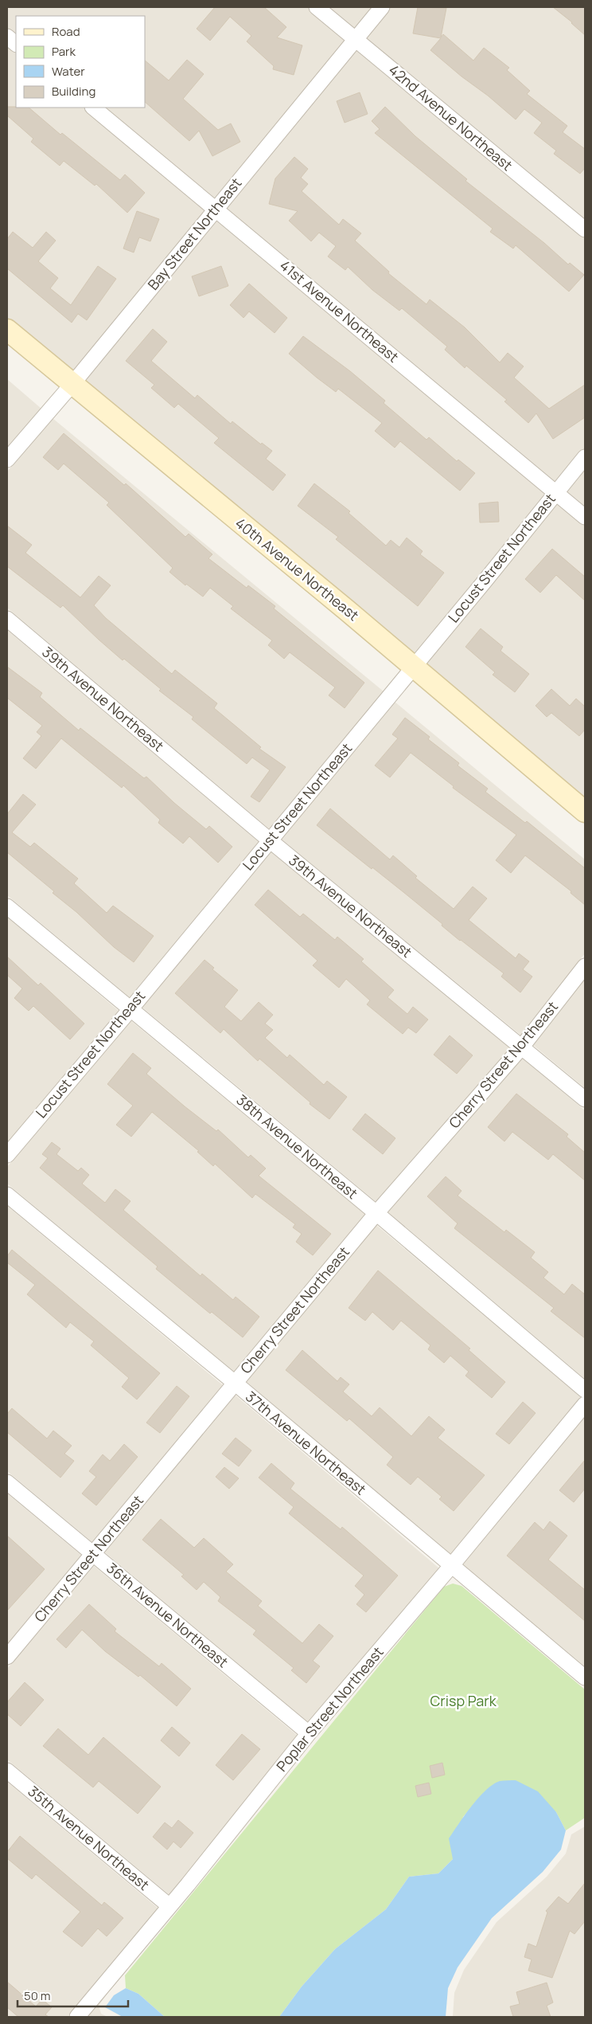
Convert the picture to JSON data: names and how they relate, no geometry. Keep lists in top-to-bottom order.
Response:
{
  "streets": {
    "street": [
      "42nd Avenue Northeast",
      "Bay Street Northeast",
      "41st Avenue Northeast",
      "Locust Street Northeast",
      "40th Avenue Northeast",
      "39th Avenue Northeast",
      "Cherry Street Northeast",
      "38th Avenue Northeast",
      "37th Avenue Northeast",
      "36th Avenue Northeast",
      "Poplar Street Northeast",
      "35th Avenue Northeast"
    ]
  },
  "crossings": [
    ["42nd Avenue Northeast", "Bay Street Northeast"],
    ["Bay Street Northeast", "41st Avenue Northeast"],
    ["Bay Street Northeast", "40th Avenue Northeast"],
    ["41st Avenue Northeast", "Locust Street Northeast"],
    ["Locust Street Northeast", "40th Avenue Northeast"],
    ["Locust Street Northeast", "39th Avenue Northeast"],
    ["Locust Street Northeast", "38th Avenue Northeast"],
    ["39th Avenue Northeast", "Cherry Street Northeast"],
    ["Cherry Street Northeast", "38th Avenue Northeast"],
    ["Cherry Street Northeast", "37th Avenue Northeast"],
    ["Cherry Street Northeast", "36th Avenue Northeast"],
    ["37th Avenue Northeast", "Poplar Street Northeast"],
    ["36th Avenue Northeast", "Poplar Street Northeast"],
    ["Poplar Street Northeast", "35th Avenue Northeast"]
  ],
  "parks": ["Crisp Park"],
  "legend": [
    "Road",
    "Park",
    "Water",
    "Building"
  ],
  "scale_bar": "50 m"
}
